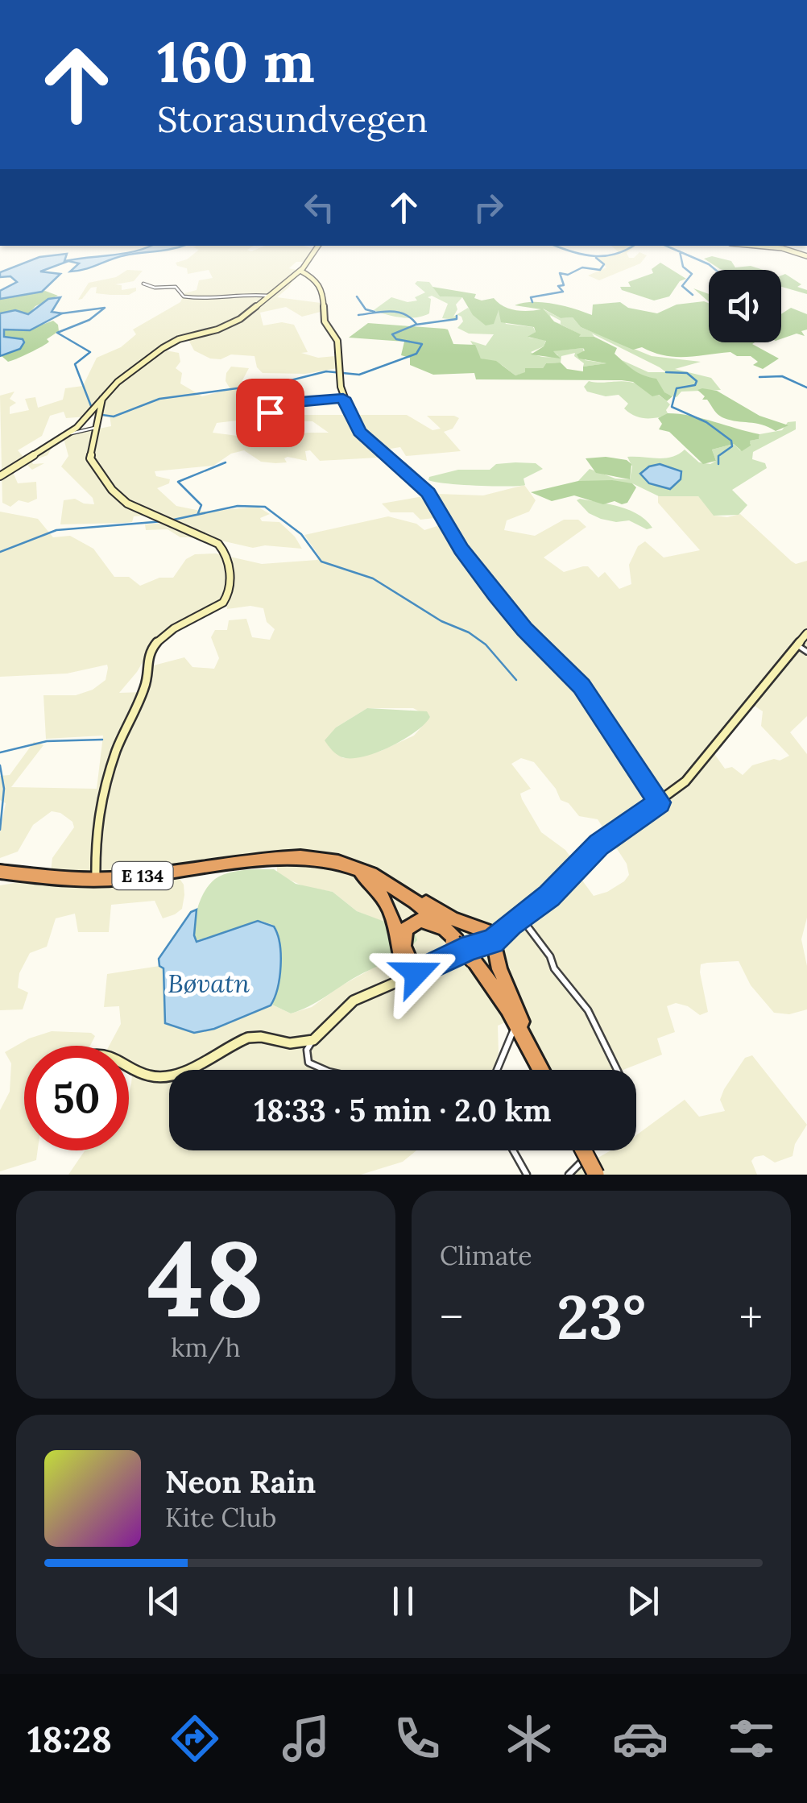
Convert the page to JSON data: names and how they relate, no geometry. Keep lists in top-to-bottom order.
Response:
{
  "streets": {
    "highway": ["E 134"]
  },
  "water": ["Bøvatn"],
  "page": {
    "turn": ["160 m", "Storasundvegen"],
    "limit": "50",
    "trip": "18:33 · 5 min · 2.0 km",
    "tile": [
      ["48", "km/h"],
      "Climate"
    ],
    "heat": ["−", "23°", "+"],
    "song": ["Neon Rain", "Kite Club"],
    "tabs": "18:28"
  }
}
